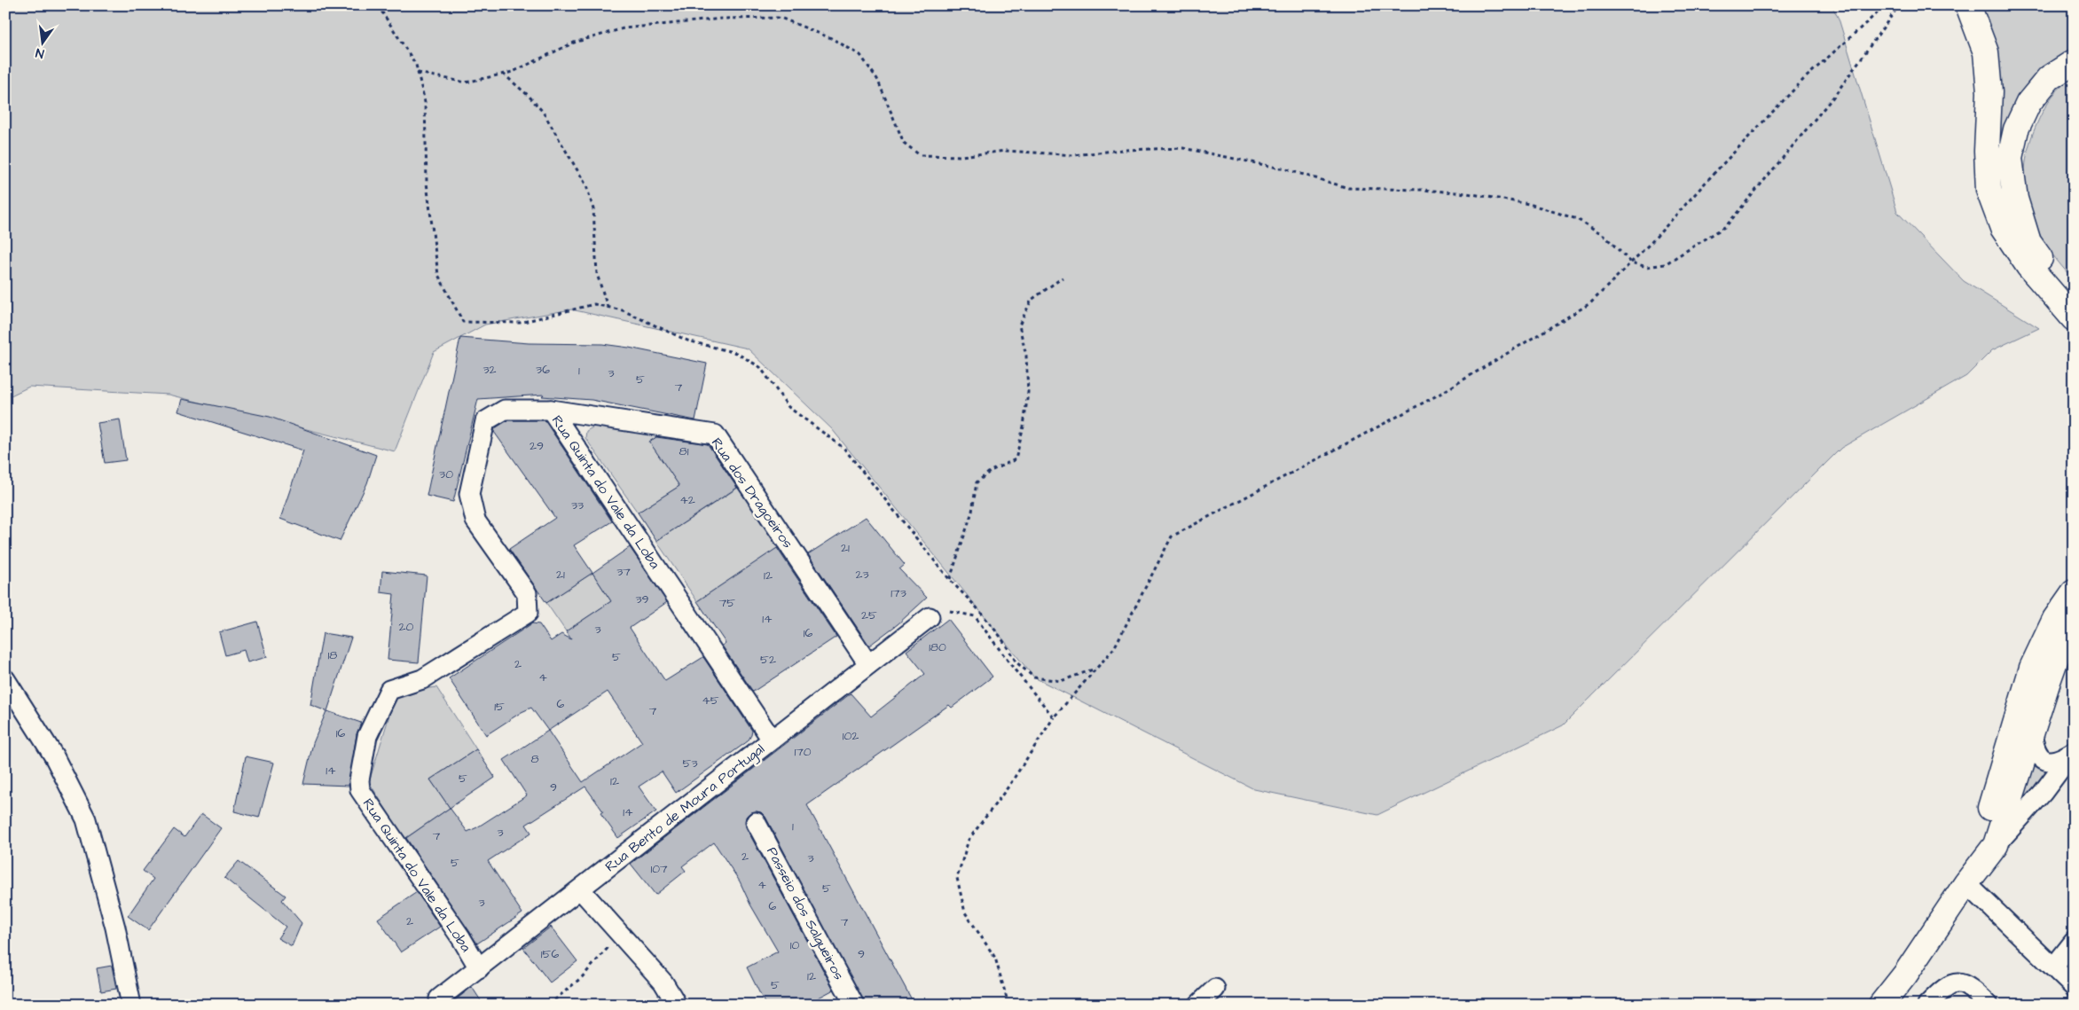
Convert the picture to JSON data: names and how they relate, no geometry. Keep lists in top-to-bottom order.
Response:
{
  "streets": {
    "street": [
      "Rua Quinta do Vale da Loba",
      "Rua dos Dragoeiros",
      "Rua Bento de Moura Portugal",
      "Passeio dos Salgueiros"
    ]
  },
  "crossings": [
    ["Rua Quinta do Vale da Loba", "Rua dos Dragoeiros"],
    ["Rua Quinta do Vale da Loba", "Rua Bento de Moura Portugal"],
    ["Rua dos Dragoeiros", "Rua Bento de Moura Portugal"]
  ],
  "house_numbers": [
    "32",
    "36",
    "1",
    "3",
    "5",
    "7",
    "29",
    "81",
    "30",
    "42",
    "33",
    "21",
    "37",
    "21",
    "23",
    "12",
    "173",
    "39",
    "75",
    "25",
    "14",
    "20",
    "3",
    "16",
    "180",
    "18",
    "5",
    "52",
    "2",
    "4",
    "45",
    "6",
    "15",
    "7",
    "16",
    "102",
    "170",
    "8",
    "53",
    "14",
    "5",
    "12",
    "9",
    "14",
    "1",
    "3",
    "7",
    "2",
    "3",
    "5",
    "107",
    "4",
    "5",
    "3",
    "6",
    "2",
    "7",
    "10",
    "156",
    "9",
    "12",
    "5"
  ],
  "north": "bottom"
}
